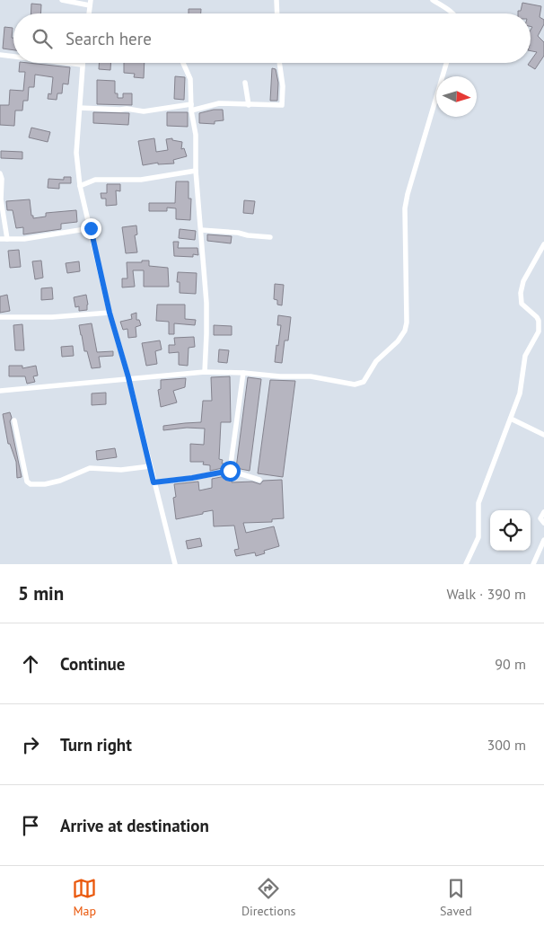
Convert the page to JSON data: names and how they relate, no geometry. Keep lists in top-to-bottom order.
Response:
{
  "north": "right",
  "page": {
    "search": "Search here",
    "heading": ["5 min", "Walk · 390 m"],
    "list": [
      ["Continue", "90 m"],
      ["Turn right", "300 m"],
      "Arrive at destination"
    ],
    "nav": ["Map", "Directions", "Saved"]
  }
}
